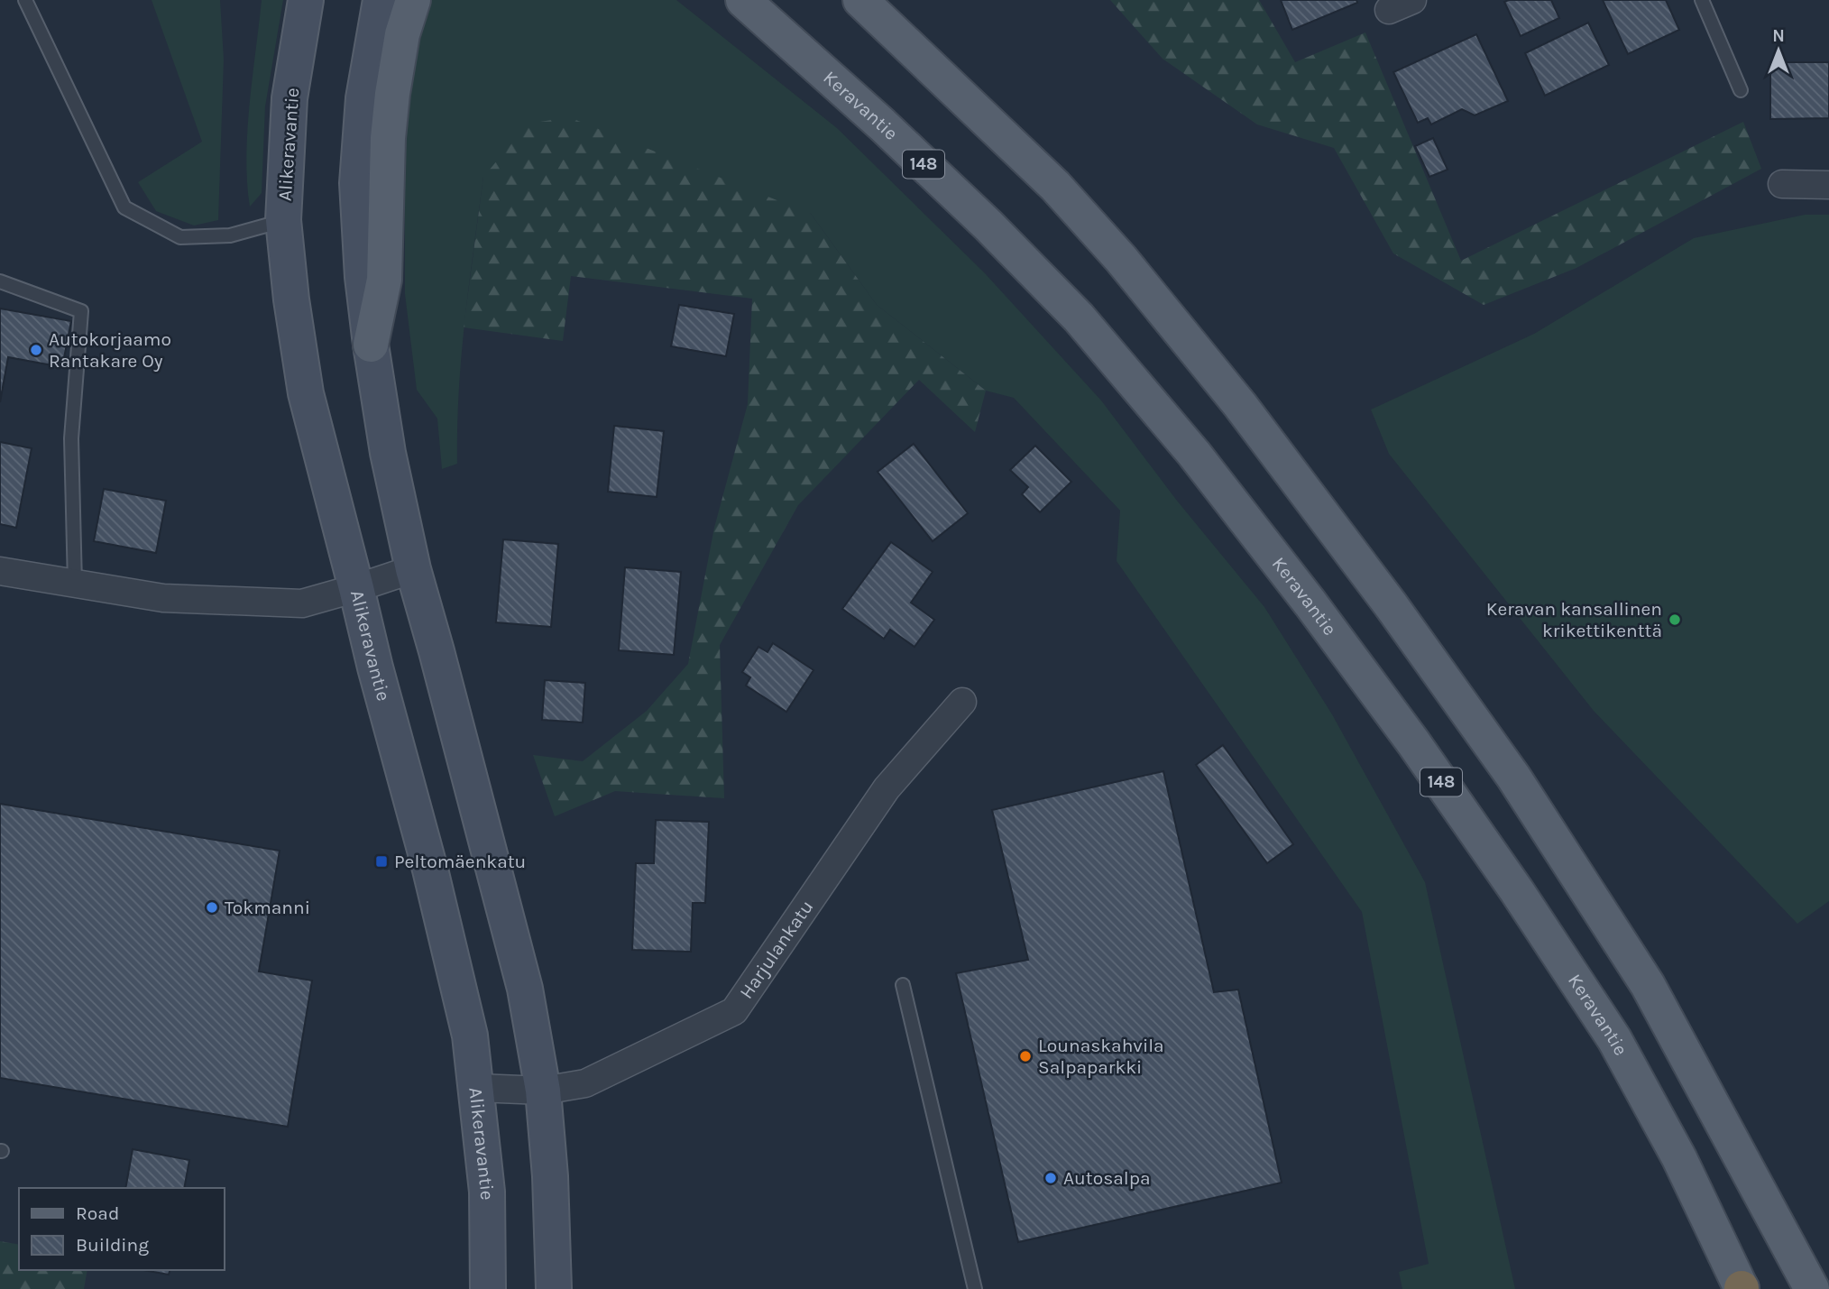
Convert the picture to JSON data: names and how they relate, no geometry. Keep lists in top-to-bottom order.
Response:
{
  "streets": {
    "main road": ["Keravantie", "148"],
    "street": ["Alikeravantie", "Harjulankatu"]
  },
  "crossings": [
    ["Alikeravantie", "Harjulankatu"]
  ],
  "places": {
    "other": [
      "Autokorjaamo Rantakare Oy",
      "Keravan kansallinen krikettikenttä",
      "Tokmanni",
      "Lounaskahvila Salpaparkki",
      "Autosalpa"
    ],
    "transit": ["Peltomäenkatu"]
  },
  "legend": ["Road", "Building"],
  "north": "top"
}
